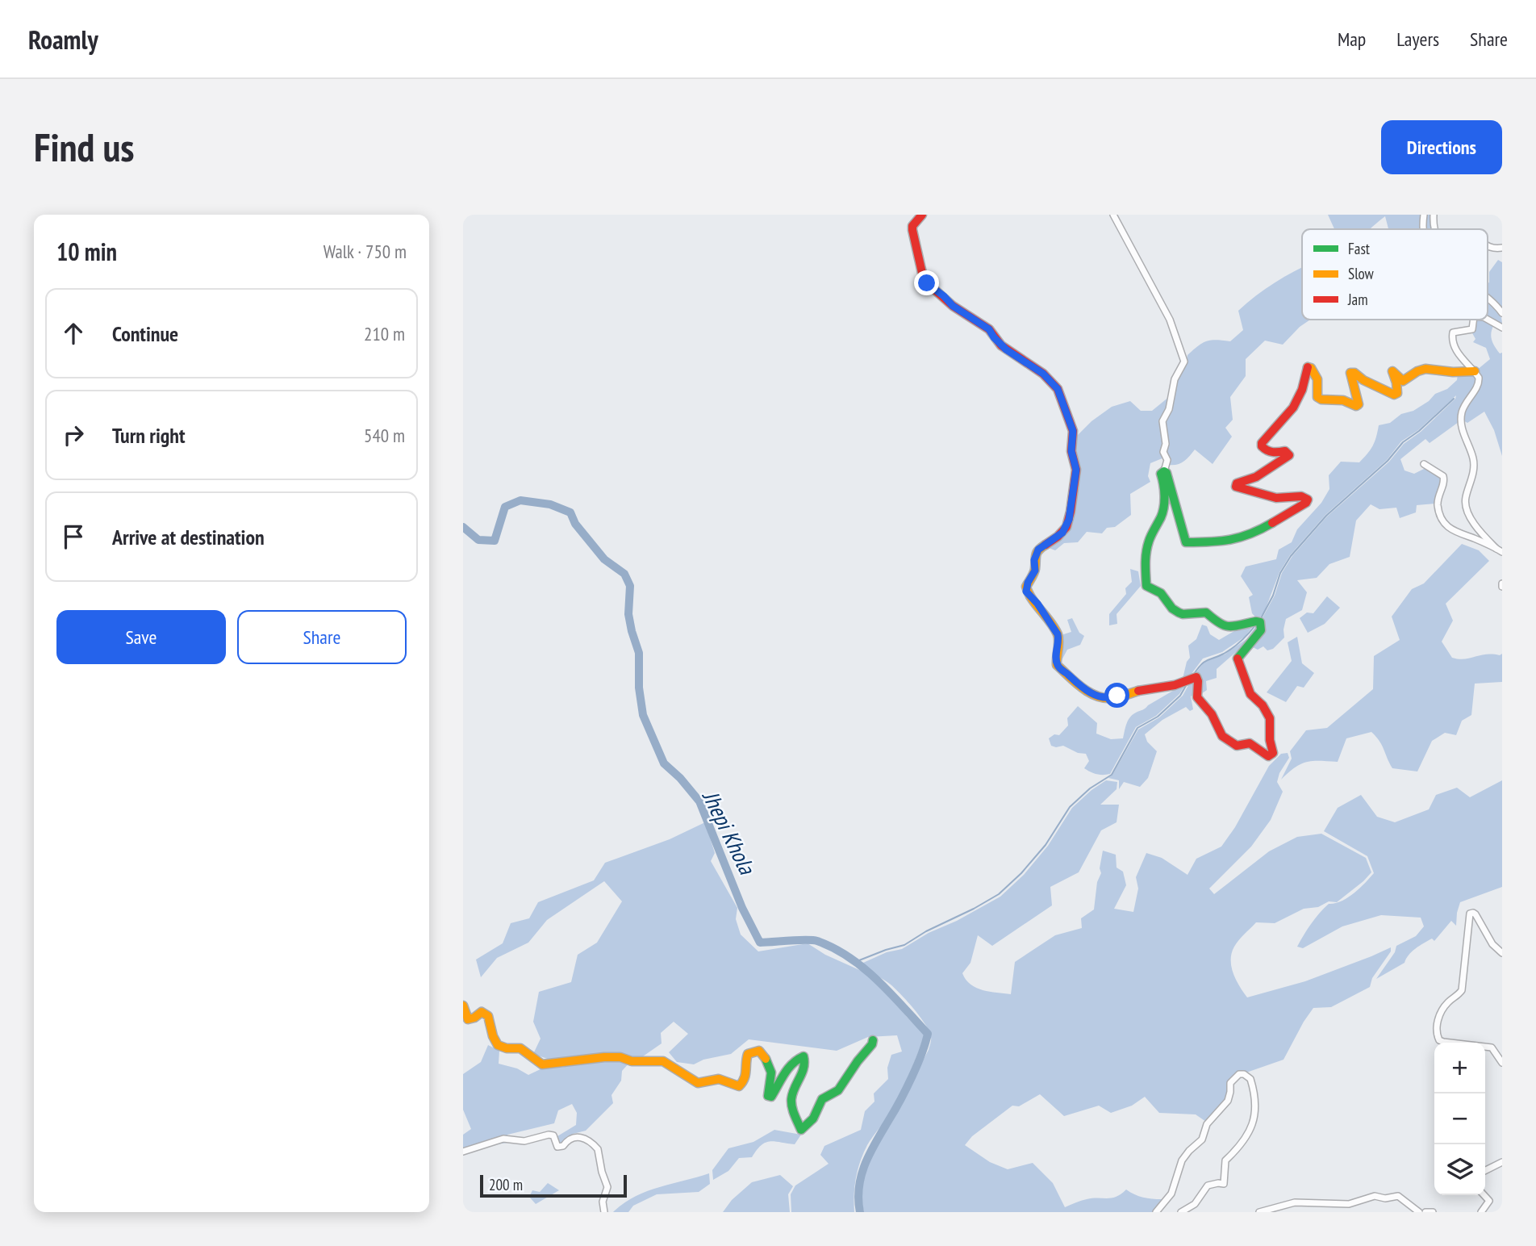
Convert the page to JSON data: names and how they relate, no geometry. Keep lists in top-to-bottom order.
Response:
{
  "water": ["Jhepi Khola"],
  "legend": ["Fast", "Slow", "Jam"],
  "scale_bar": "200 m",
  "page": {
    "header": "Roamly",
    "nav": ["Map", "Layers", "Share"],
    "buttons": [
      "Directions",
      ["Save", "Share"]
    ],
    "title": "Find us",
    "heading": ["10 min", "Walk · 750 m"],
    "list": [
      ["Continue", "210 m"],
      ["Turn right", "540 m"],
      "Arrive at destination"
    ],
    "map_buttons": ["+", "−"],
    "scale": "200 m"
  }
}
